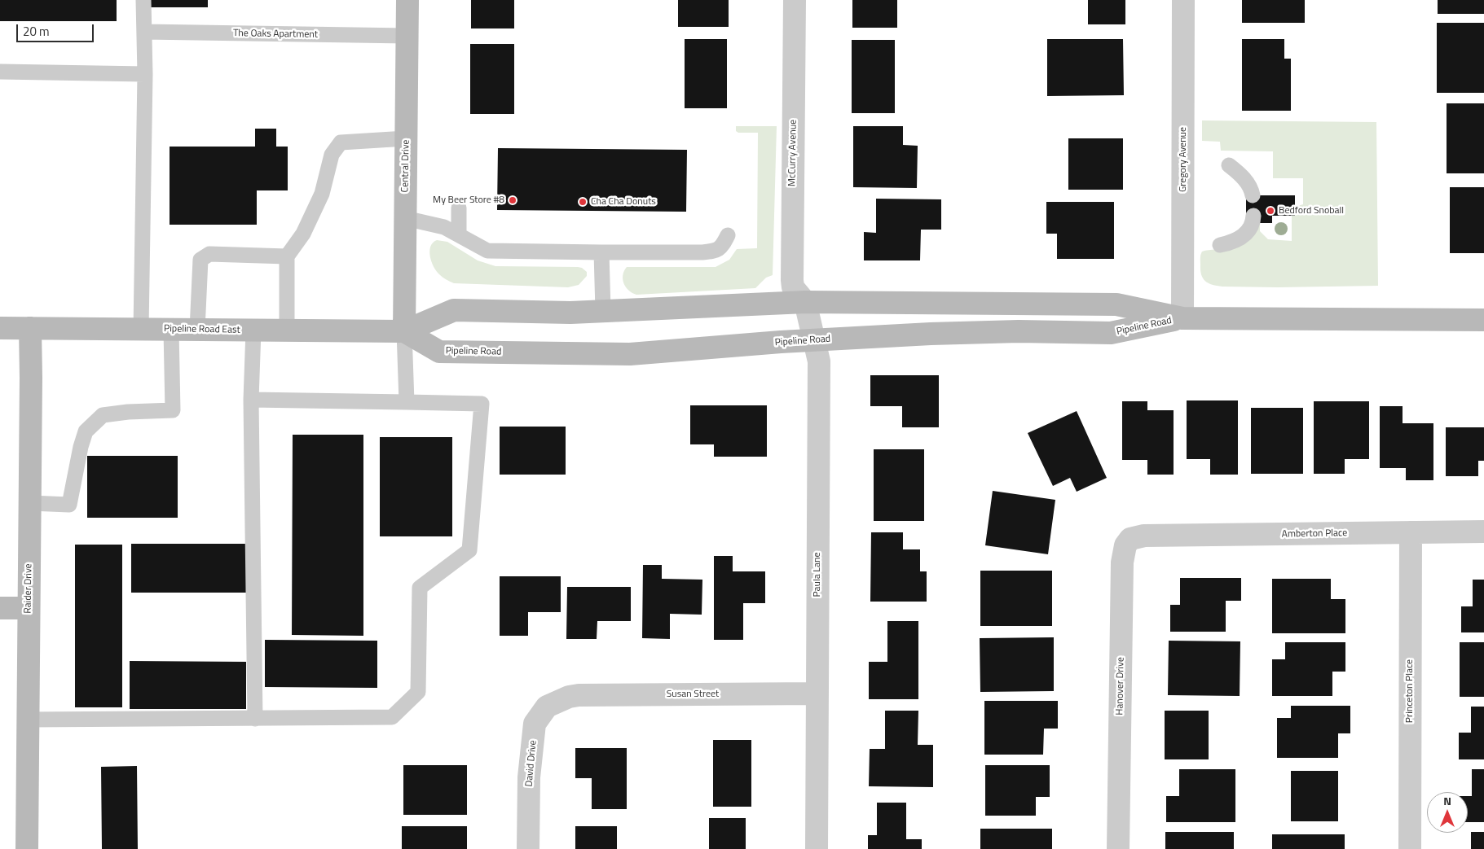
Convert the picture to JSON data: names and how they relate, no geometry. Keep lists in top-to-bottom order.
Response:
{
  "streets": {
    "main road": [
      "Central Drive",
      "Pipeline Road",
      "Pipeline Road East",
      "Raider Drive"
    ],
    "street": [
      "McCurry Avenue",
      "Gregory Avenue",
      "Amberton Place",
      "Paula Lane",
      "Hanover Drive",
      "Princeton Place",
      "Susan Street",
      "David Drive"
    ],
    "lane": ["The Oaks Apartment"]
  },
  "crossings": [
    ["The Oaks Apartment", "Central Drive"],
    ["McCurry Avenue", "Pipeline Road"],
    ["McCurry Avenue", "Paula Lane"],
    ["Gregory Avenue", "Pipeline Road"],
    ["Central Drive", "Pipeline Road"],
    ["Central Drive", "Pipeline Road East"],
    ["Pipeline Road", "Pipeline Road East"],
    ["Pipeline Road", "Paula Lane"],
    ["Pipeline Road East", "Raider Drive"],
    ["Amberton Place", "Hanover Drive"],
    ["Amberton Place", "Princeton Place"],
    ["Paula Lane", "Susan Street"],
    ["Susan Street", "David Drive"]
  ],
  "places": ["My Beer Store #8", "Cha Cha Donuts", "Bedford Snoball"],
  "scale_bar": "20 m",
  "north": "top"
}
